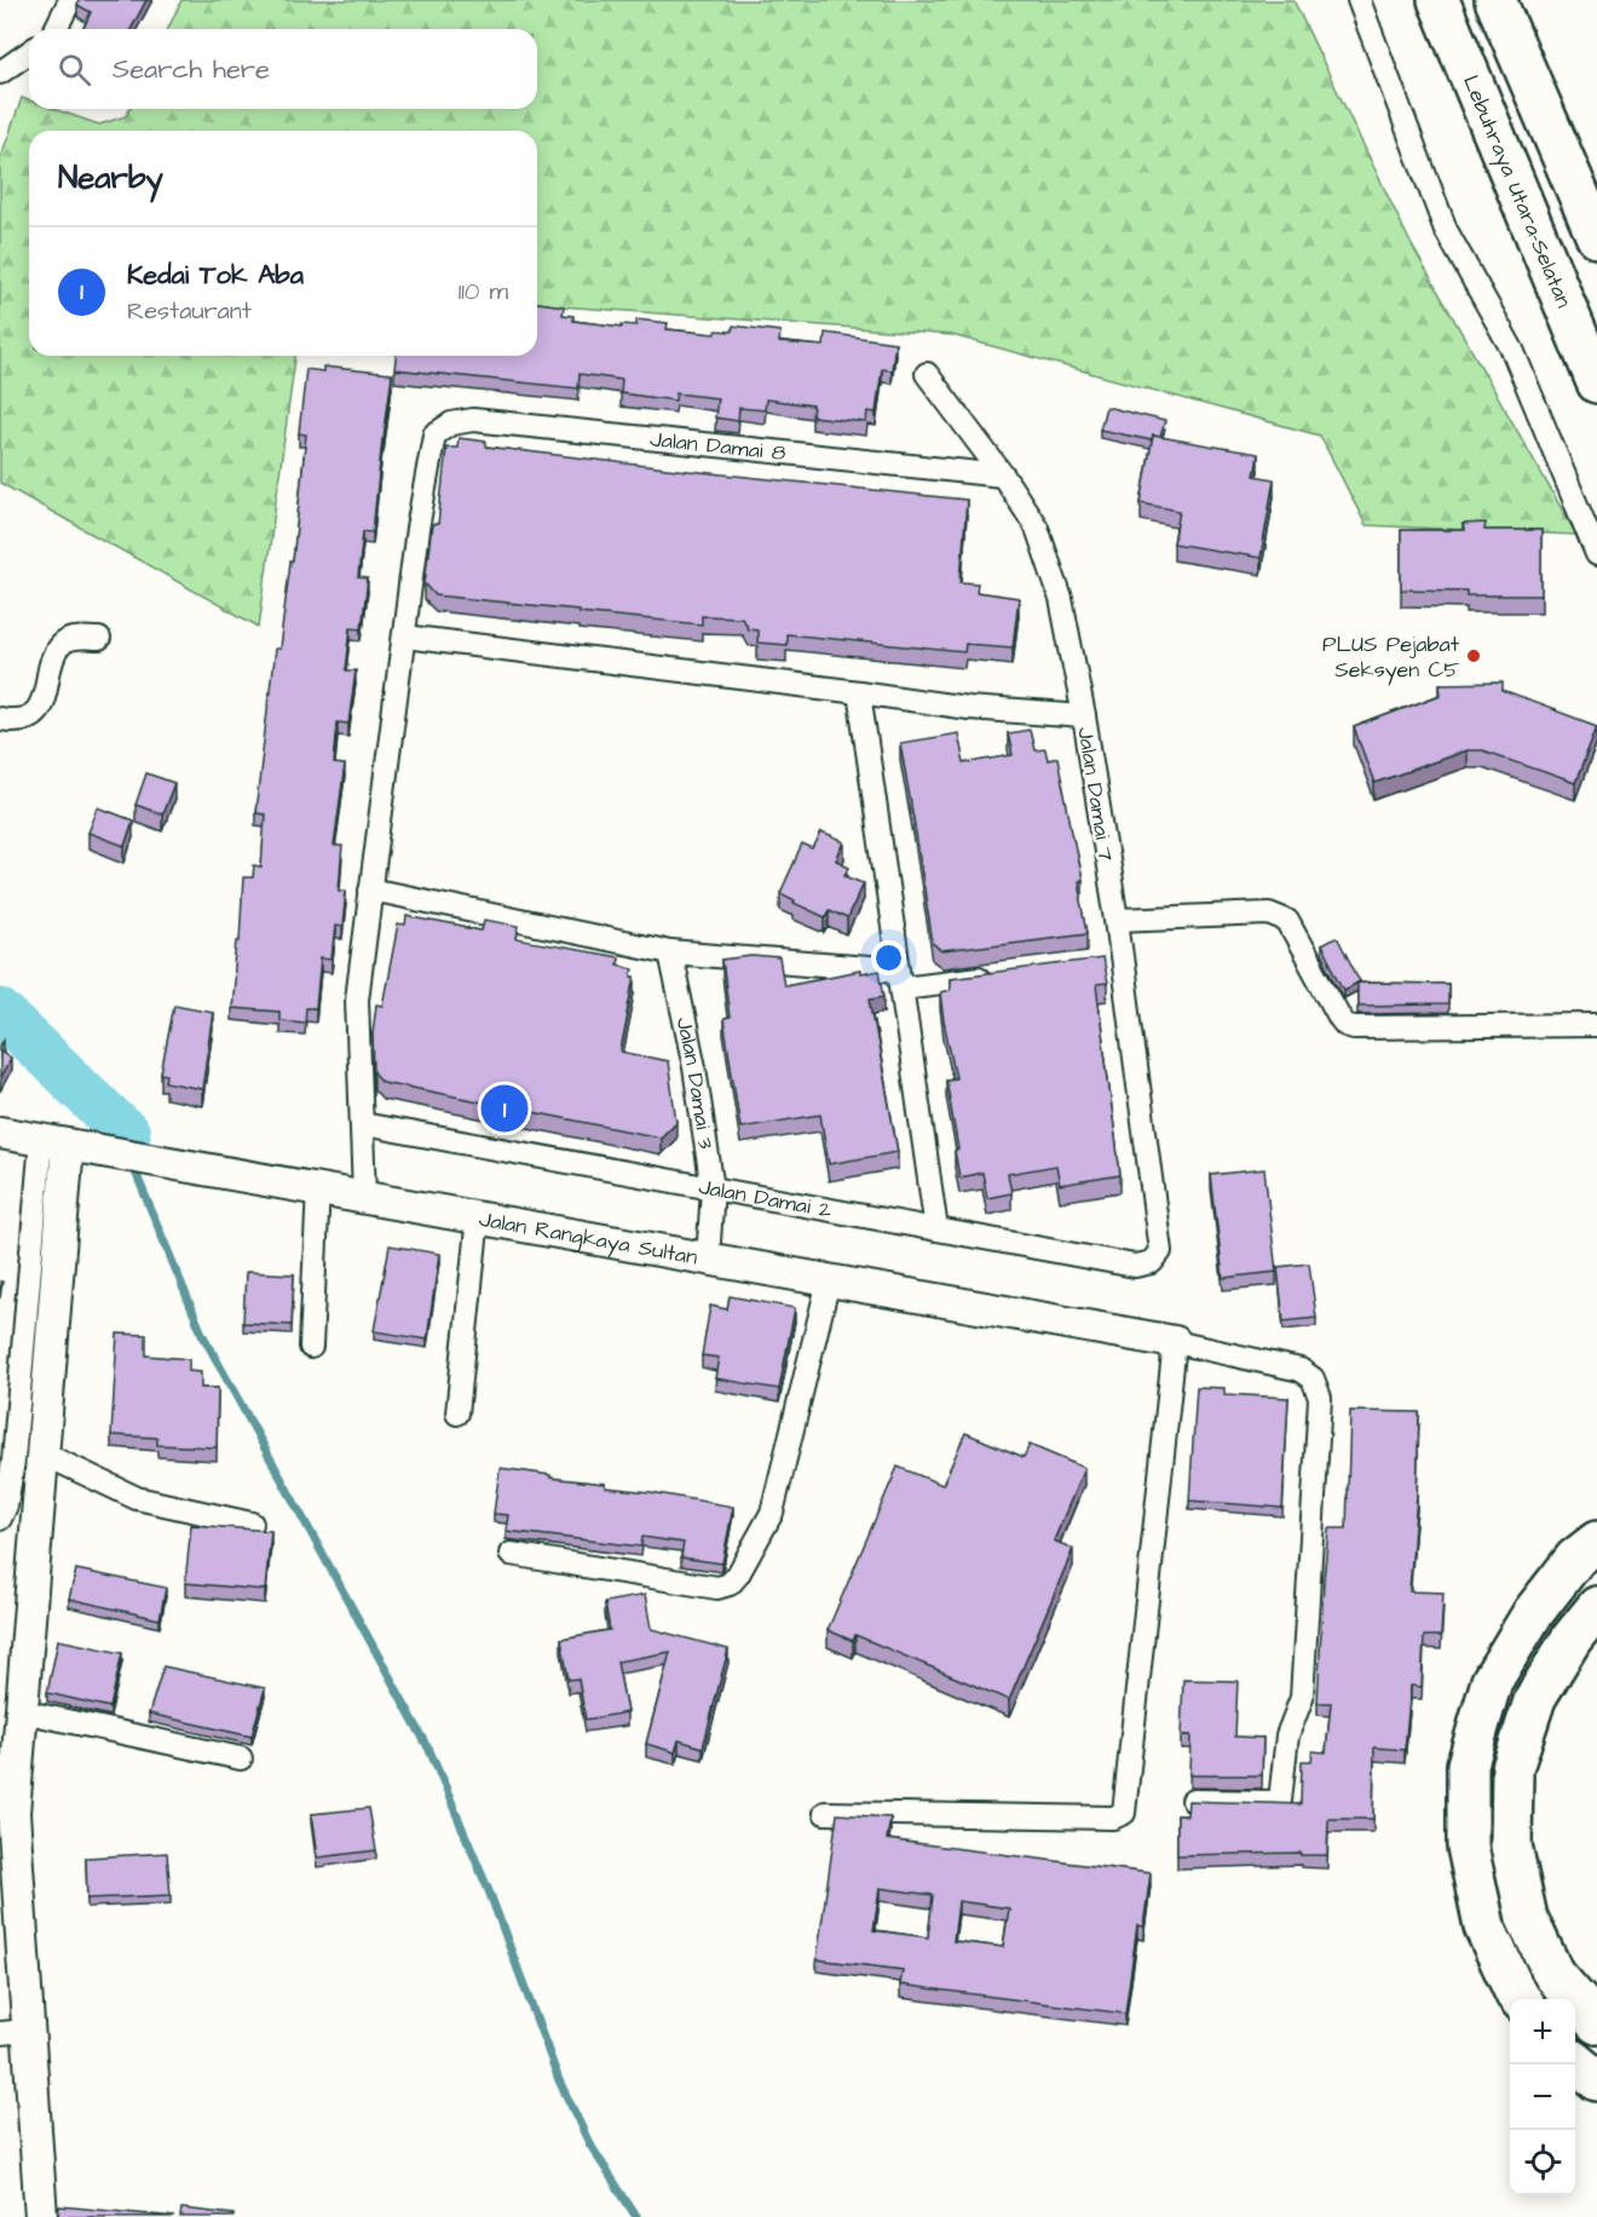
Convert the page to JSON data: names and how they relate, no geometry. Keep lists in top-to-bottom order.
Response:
{
  "streets": {
    "highway": ["Lebuhraya Utara–Selatan"],
    "street": [
      "Jalan Damai 8",
      "Jalan Damai 7",
      "Jalan Damai 3",
      "Jalan Damai 2",
      "Jalan Rangkaya Sultan"
    ]
  },
  "crossings": [
    ["Jalan Damai 8", "Jalan Damai 7"],
    ["Jalan Damai 7", "Jalan Damai 2"],
    ["Jalan Damai 3", "Jalan Damai 2"],
    ["Jalan Damai 3", "Jalan Rangkaya Sultan"]
  ],
  "places": ["PLUS Pejabat Seksyen C5"],
  "page": {
    "search": "Search here",
    "heading": "Nearby",
    "list": [
      {
        "mark": "1",
        "name": "Kedai Tok Aba",
        "note": "Restaurant",
        "value": "110 m"
      }
    ],
    "pins": "1",
    "map_buttons": ["+", "−"]
  }
}
